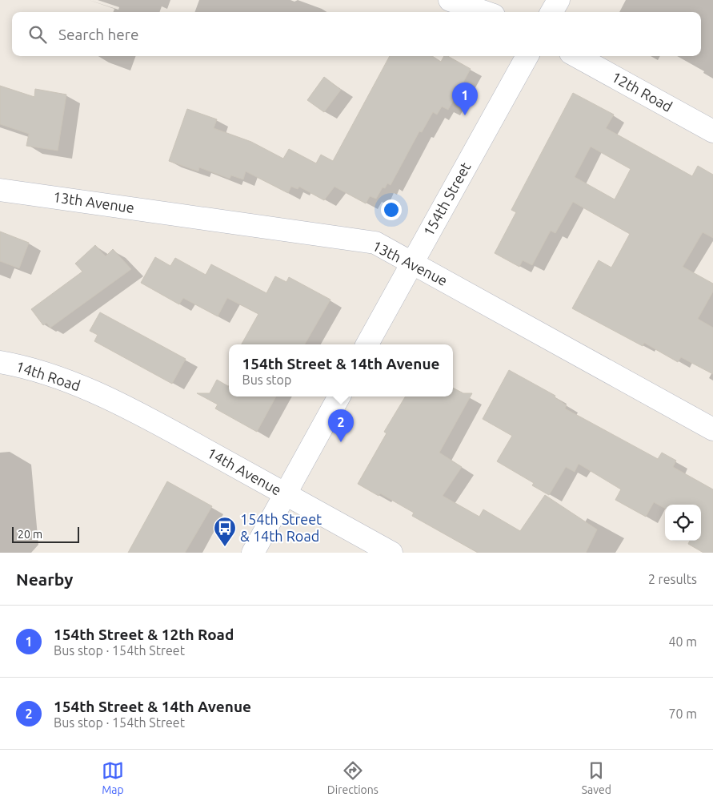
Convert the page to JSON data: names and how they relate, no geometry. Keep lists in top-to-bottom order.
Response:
{
  "streets": {
    "street": [
      "12th Road",
      "154th Street",
      "13th Avenue",
      "14th Road",
      "14th Avenue"
    ]
  },
  "crossings": [
    ["154th Street", "13th Avenue"],
    ["14th Road", "14th Avenue"]
  ],
  "places": {
    "bus stop": ["154th Street & 14th Road"]
  },
  "scale_bar": "20 m",
  "page": {
    "search": "Search here",
    "pins": ["1", "2"],
    "popup": ["154th Street & 14th Avenue", "Bus stop"],
    "scale": "20 m",
    "heading": ["Nearby", "2 results"],
    "list": [
      {
        "mark": "1",
        "name": "154th Street & 12th Road",
        "note": "Bus stop · 154th Street",
        "value": "40 m"
      },
      {
        "mark": "2",
        "name": "154th Street & 14th Avenue",
        "note": "Bus stop · 154th Street",
        "value": "70 m"
      }
    ],
    "nav": ["Map", "Directions", "Saved"]
  }
}
